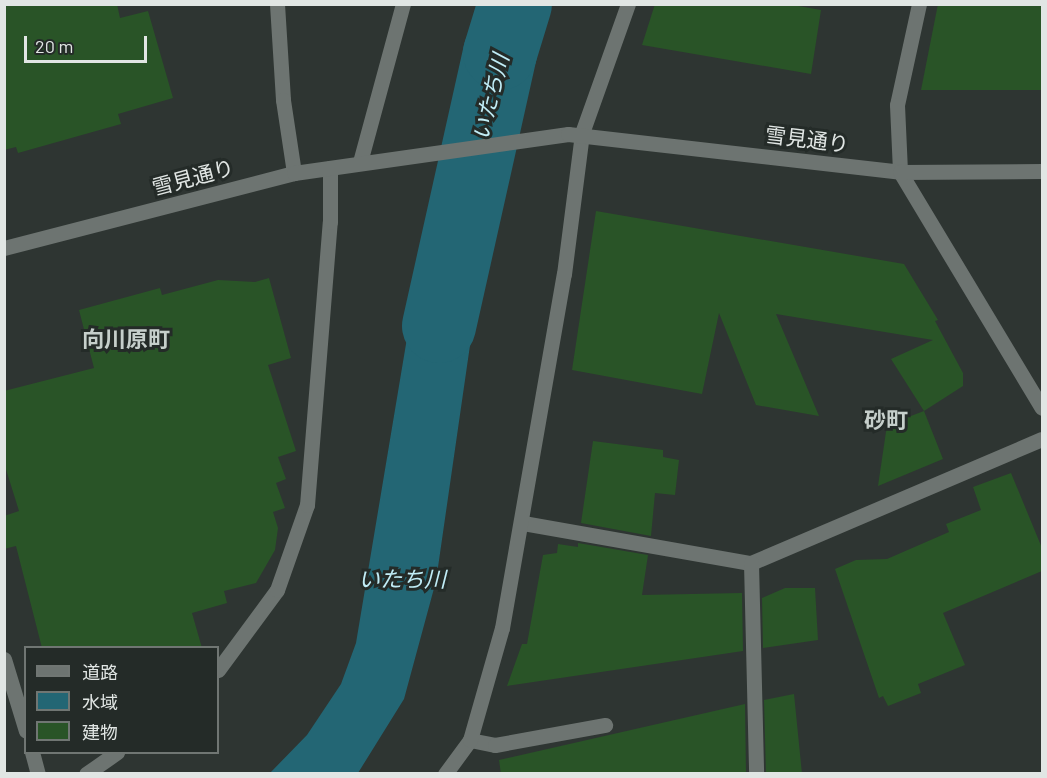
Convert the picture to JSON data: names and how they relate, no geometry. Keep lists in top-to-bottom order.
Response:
{
  "streets": {
    "street": ["雪見通り"]
  },
  "districts": ["向川原町", "砂町"],
  "water": ["いたち川"],
  "legend": ["道路", "水域", "建物"],
  "scale_bar": "20 m"
}
